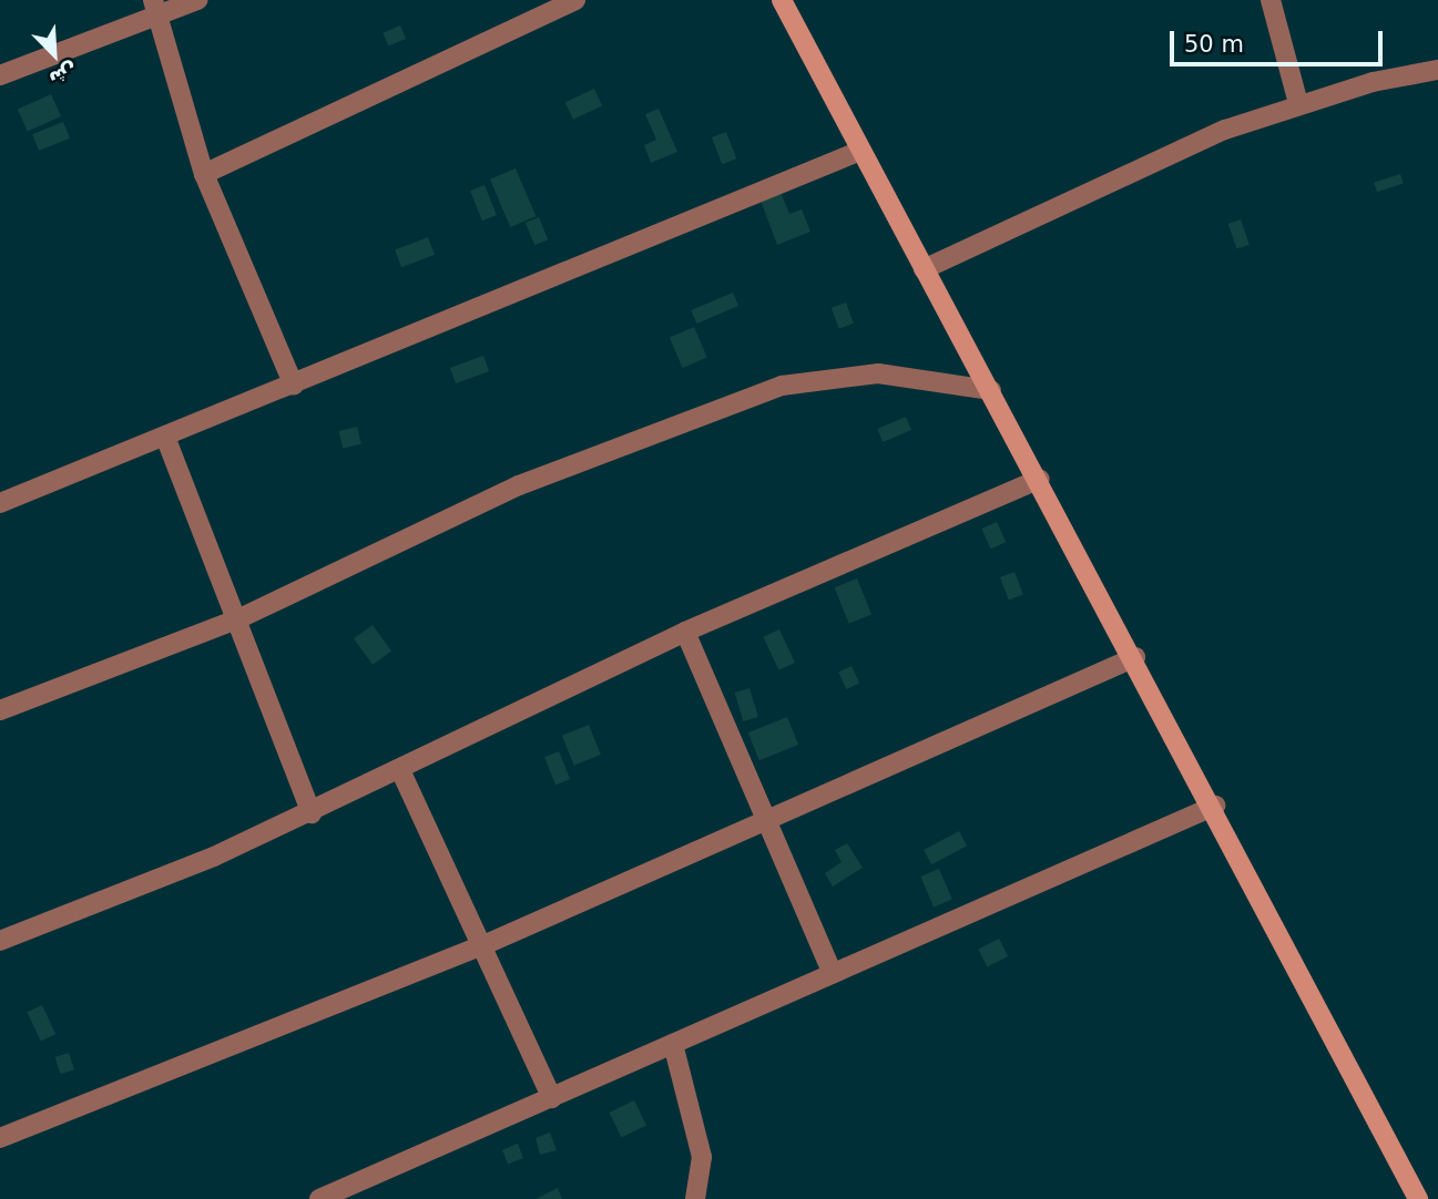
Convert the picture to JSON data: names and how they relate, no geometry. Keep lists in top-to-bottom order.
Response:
{
  "scale_bar": "50 m",
  "north": "bottom right"
}
